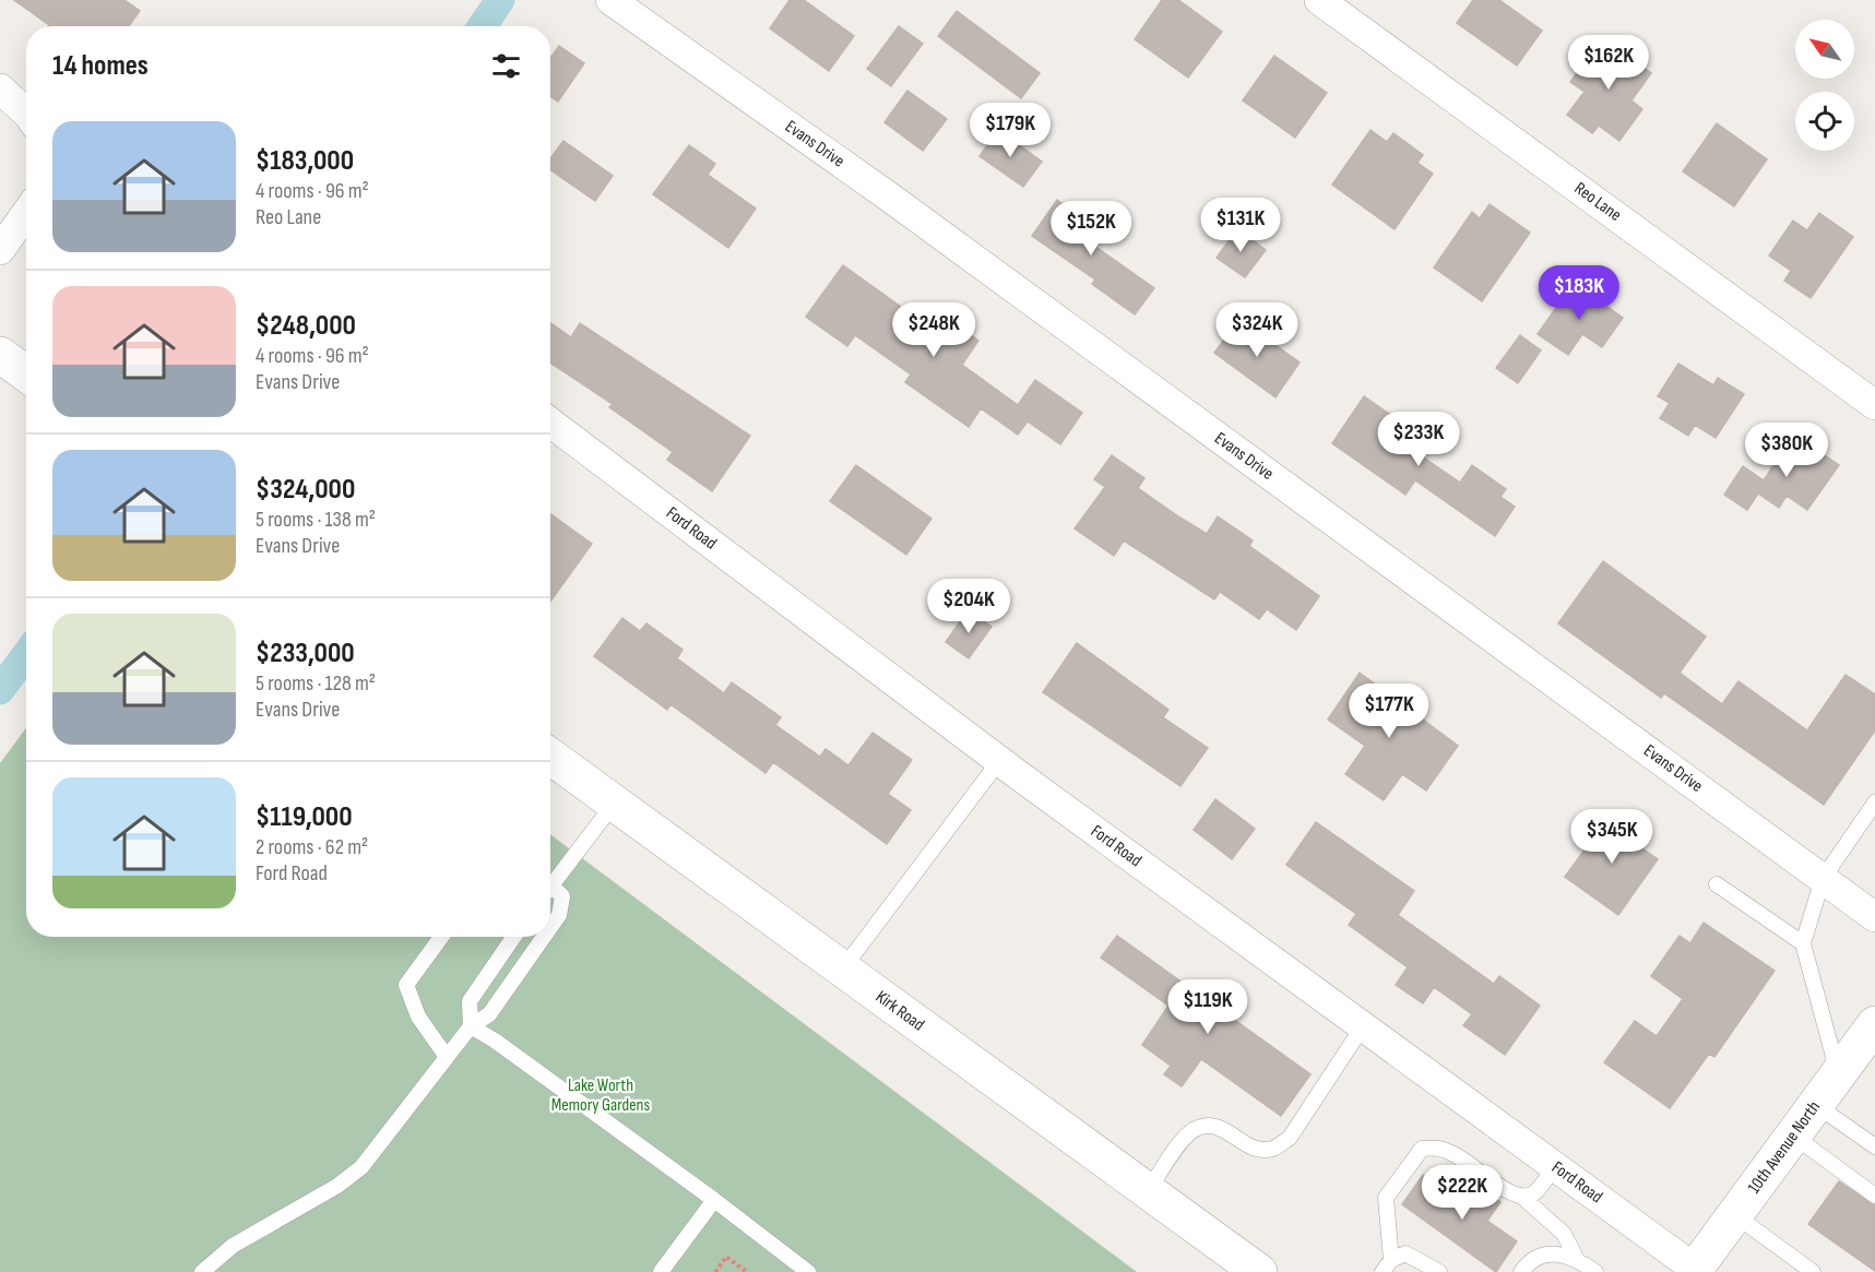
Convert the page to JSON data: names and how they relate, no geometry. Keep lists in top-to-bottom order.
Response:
{
  "streets": {
    "street": [
      "Evans Drive",
      "Reo Lane",
      "Ford Road",
      "Kirk Road",
      "10th Avenue North"
    ]
  },
  "crossings": [
    ["Ford Road", "10th Avenue North"]
  ],
  "parks": ["Lake Worth Memory Gardens"],
  "north": "top left",
  "page": {
    "heading": "14 homes",
    "price": [
      "$162K",
      "$179K",
      "$131K",
      "$152K",
      "$183K",
      "$248K",
      "$324K",
      "$233K",
      "$380K",
      "$204K",
      "$177K",
      "$345K",
      "$119K",
      "$222K"
    ],
    "list": [
      {
        "name": "$183,000",
        "note": "4 rooms · 96 m² · Reo Lane"
      },
      {
        "name": "$248,000",
        "note": "4 rooms · 96 m² · Evans Drive"
      },
      {
        "name": "$324,000",
        "note": "5 rooms · 138 m² · Evans Drive"
      },
      {
        "name": "$233,000",
        "note": "5 rooms · 128 m² · Evans Drive"
      },
      {
        "name": "$119,000",
        "note": "2 rooms · 62 m² · Ford Road"
      }
    ]
  }
}
